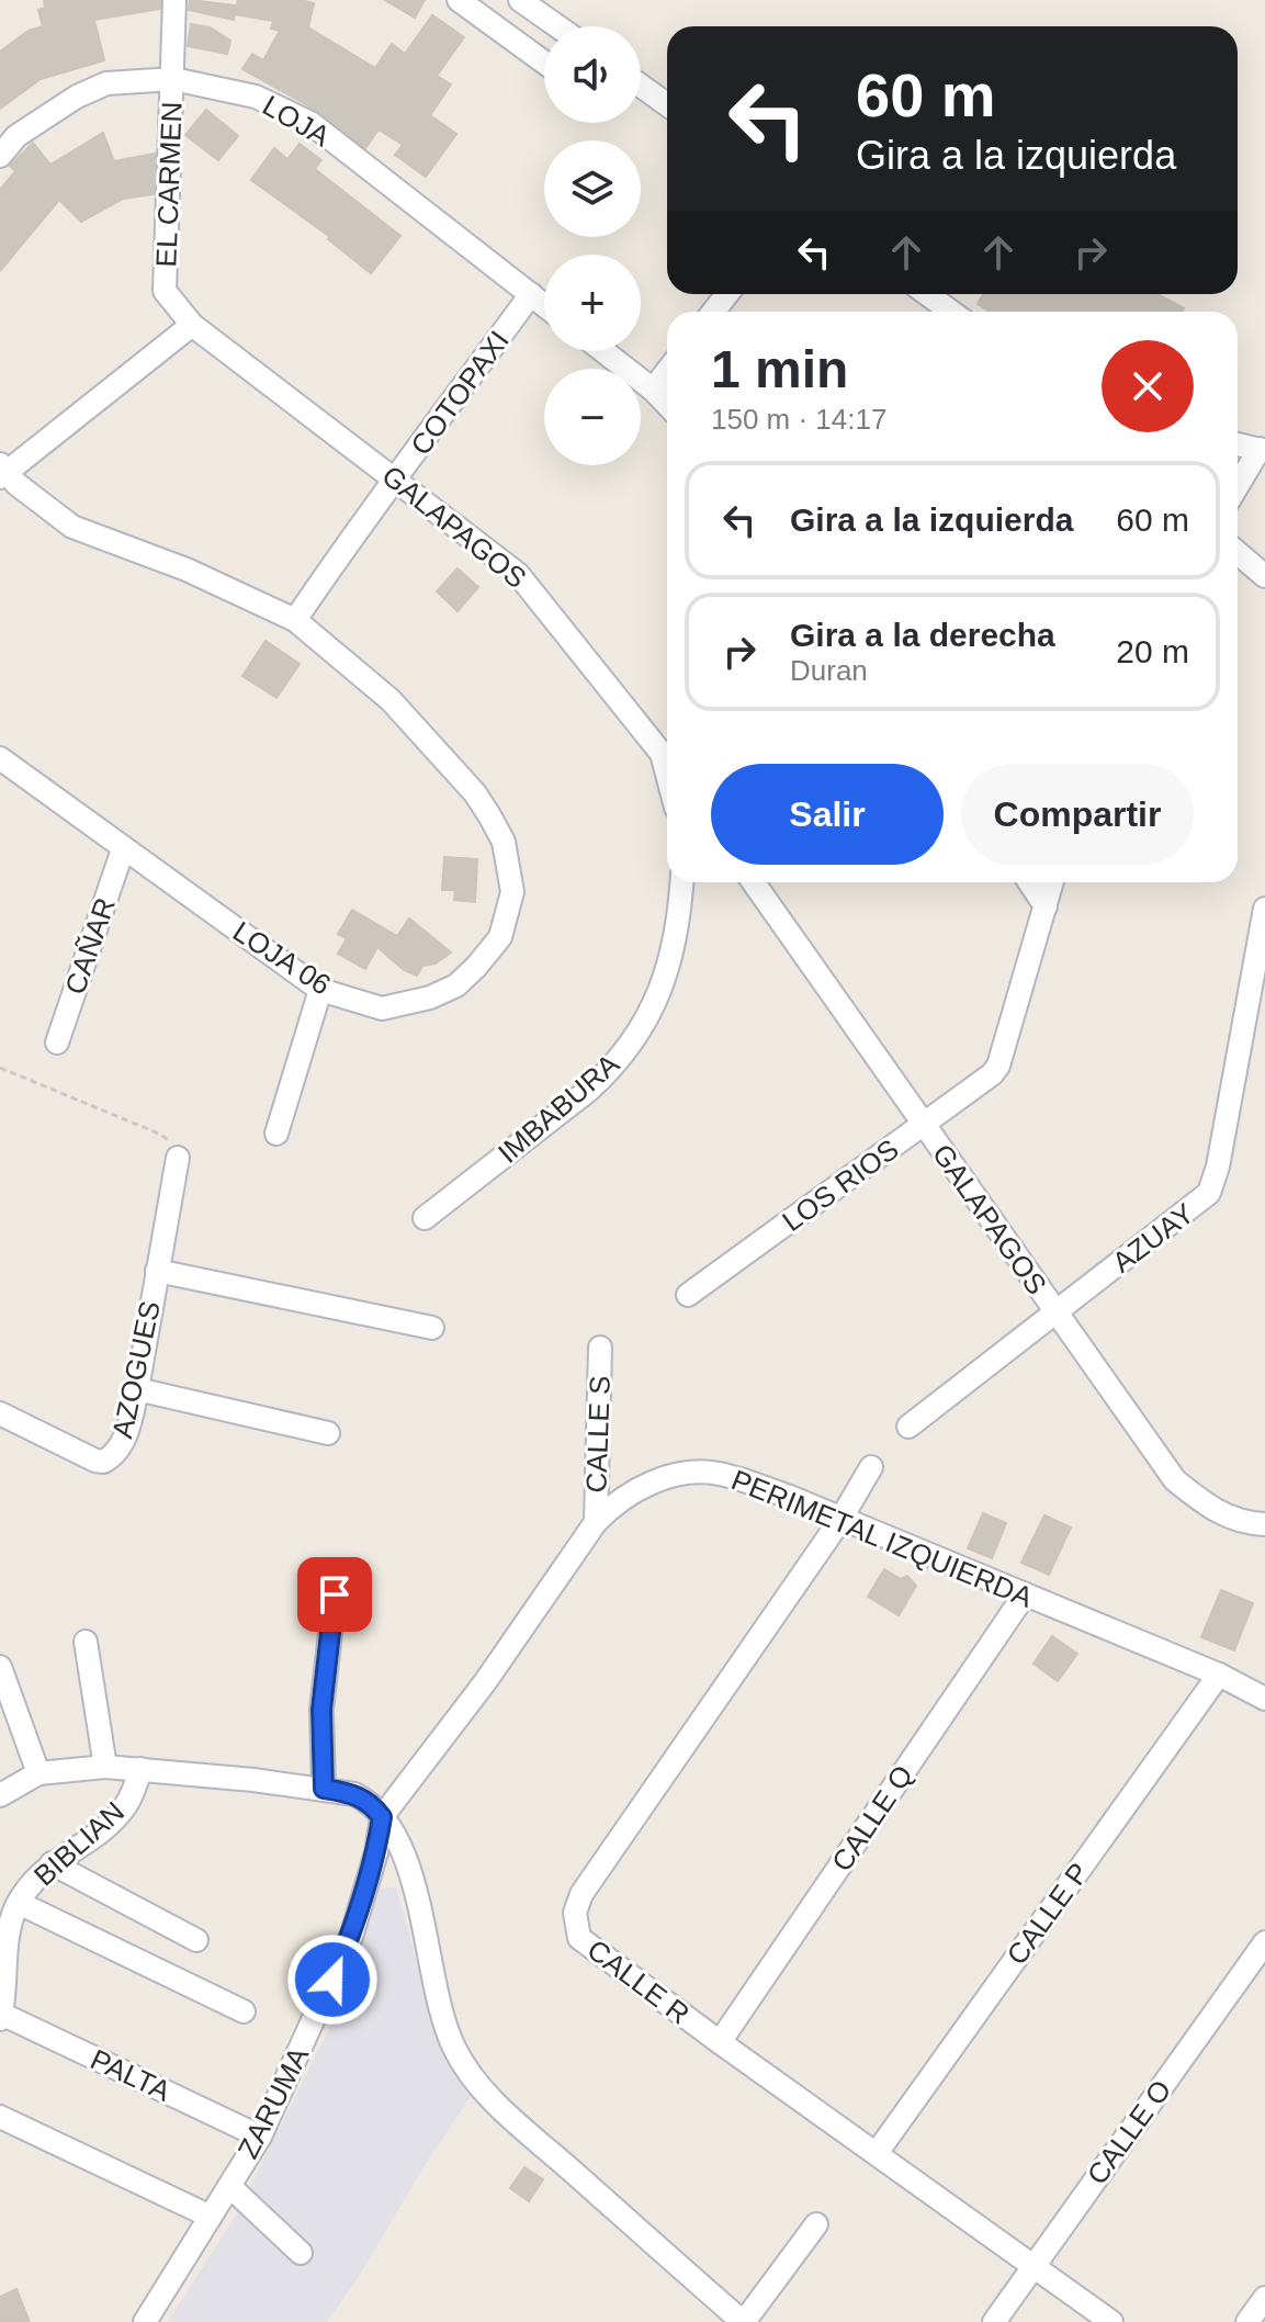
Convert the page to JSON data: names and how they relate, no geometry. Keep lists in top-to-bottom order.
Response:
{
  "streets": {
    "street": [
      "LOJA",
      "EL CARMEN",
      "COTOPAXI",
      "GALAPAGOS",
      "CAÑAR",
      "LOJA 06",
      "IMBABURA",
      "LOS RIOS",
      "AZUAY",
      "AZOGUES",
      "CALLE S",
      "PERIMETAL IZQUIERDA",
      "CALLE Q",
      "BIBLIAN",
      "CALLE P",
      "CALLE R",
      "PALTA",
      "ZARUMA",
      "CALLE O"
    ]
  },
  "crossings": [
    ["LOJA", "EL CARMEN"],
    ["LOJA", "COTOPAXI"],
    ["EL CARMEN", "GALAPAGOS"],
    ["COTOPAXI", "GALAPAGOS"],
    ["COTOPAXI", "LOJA 06"],
    ["GALAPAGOS", "LOS RIOS"],
    ["GALAPAGOS", "AZUAY"],
    ["CAÑAR", "LOJA 06"],
    ["CALLE S", "PERIMETAL IZQUIERDA"],
    ["PERIMETAL IZQUIERDA", "CALLE Q"],
    ["PERIMETAL IZQUIERDA", "CALLE P"],
    ["PERIMETAL IZQUIERDA", "CALLE R"],
    ["PERIMETAL IZQUIERDA", "ZARUMA"],
    ["CALLE Q", "CALLE R"],
    ["BIBLIAN", "PALTA"],
    ["CALLE P", "CALLE R"],
    ["CALLE R", "CALLE O"],
    ["PALTA", "ZARUMA"]
  ],
  "page": {
    "map_buttons": ["+", "−"],
    "turn": ["60 m", "Gira a la izquierda"],
    "heading": ["1 min", "150 m · 14:17"],
    "list": [
      {
        "name": "Gira a la izquierda",
        "value": "60 m"
      },
      {
        "name": "Gira a la derecha",
        "note": "Duran",
        "value": "20 m"
      }
    ],
    "buttons": ["Salir", "Compartir"]
  }
}
